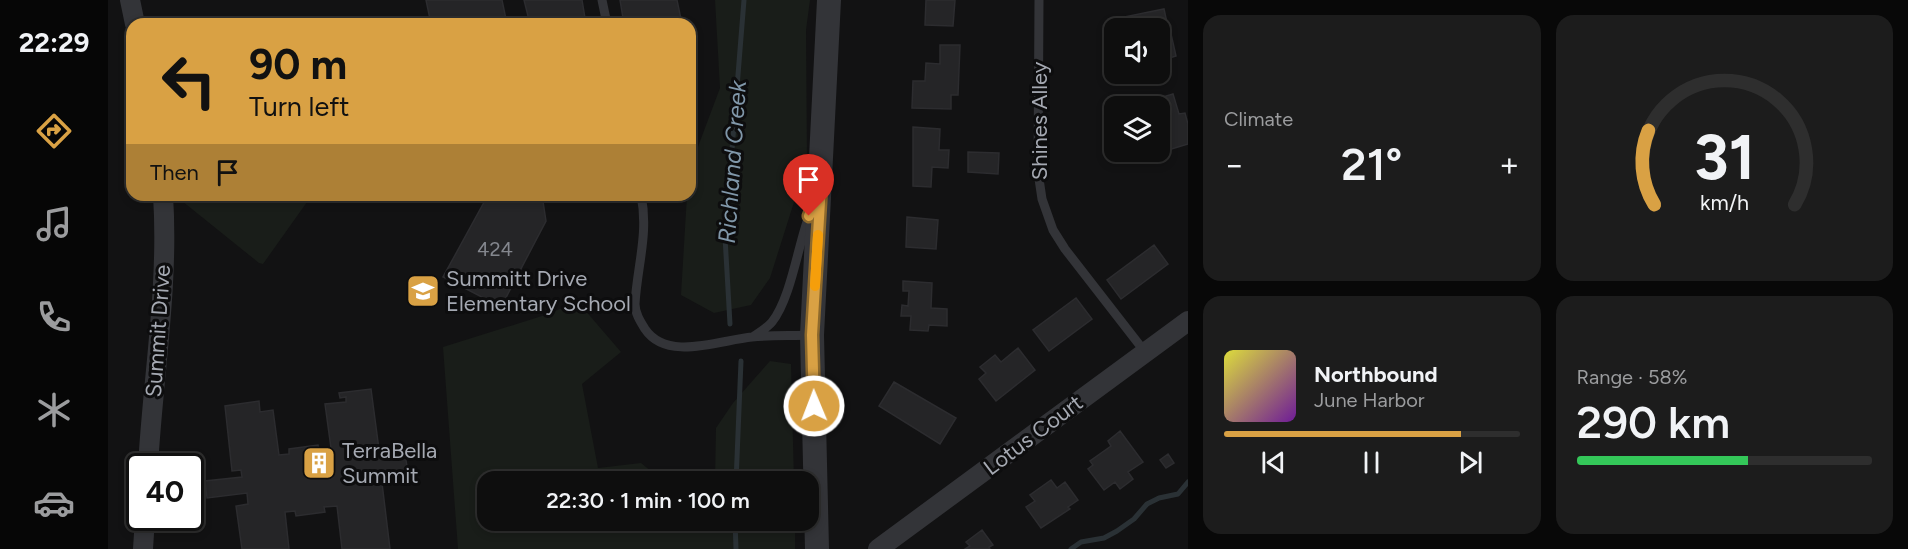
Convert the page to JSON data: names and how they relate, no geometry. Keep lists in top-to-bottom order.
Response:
{
  "streets": {
    "street": ["Summit Drive", "Lotus Court"],
    "lane": ["Shines Alley"]
  },
  "crossings": [
    ["Shines Alley", "Lotus Court"]
  ],
  "water": ["Richland Creek"],
  "places": {
    "school or university": ["Summitt Drive Elementary School"],
    "building": ["TerraBella Summit"]
  },
  "house_numbers": ["424"],
  "page": {
    "tabs": "22:29",
    "tile": [
      "Climate",
      ["Range · 58%", "290 km"]
    ],
    "turn": ["90 m", "Turn left"],
    "heat": ["−", "21°", "+"],
    "then": "Then",
    "song": ["Northbound", "June Harbor"],
    "limit": "40",
    "trip": "22:30 · 1 min · 100 m",
    "gauge": ["31", "km/h"]
  }
}
